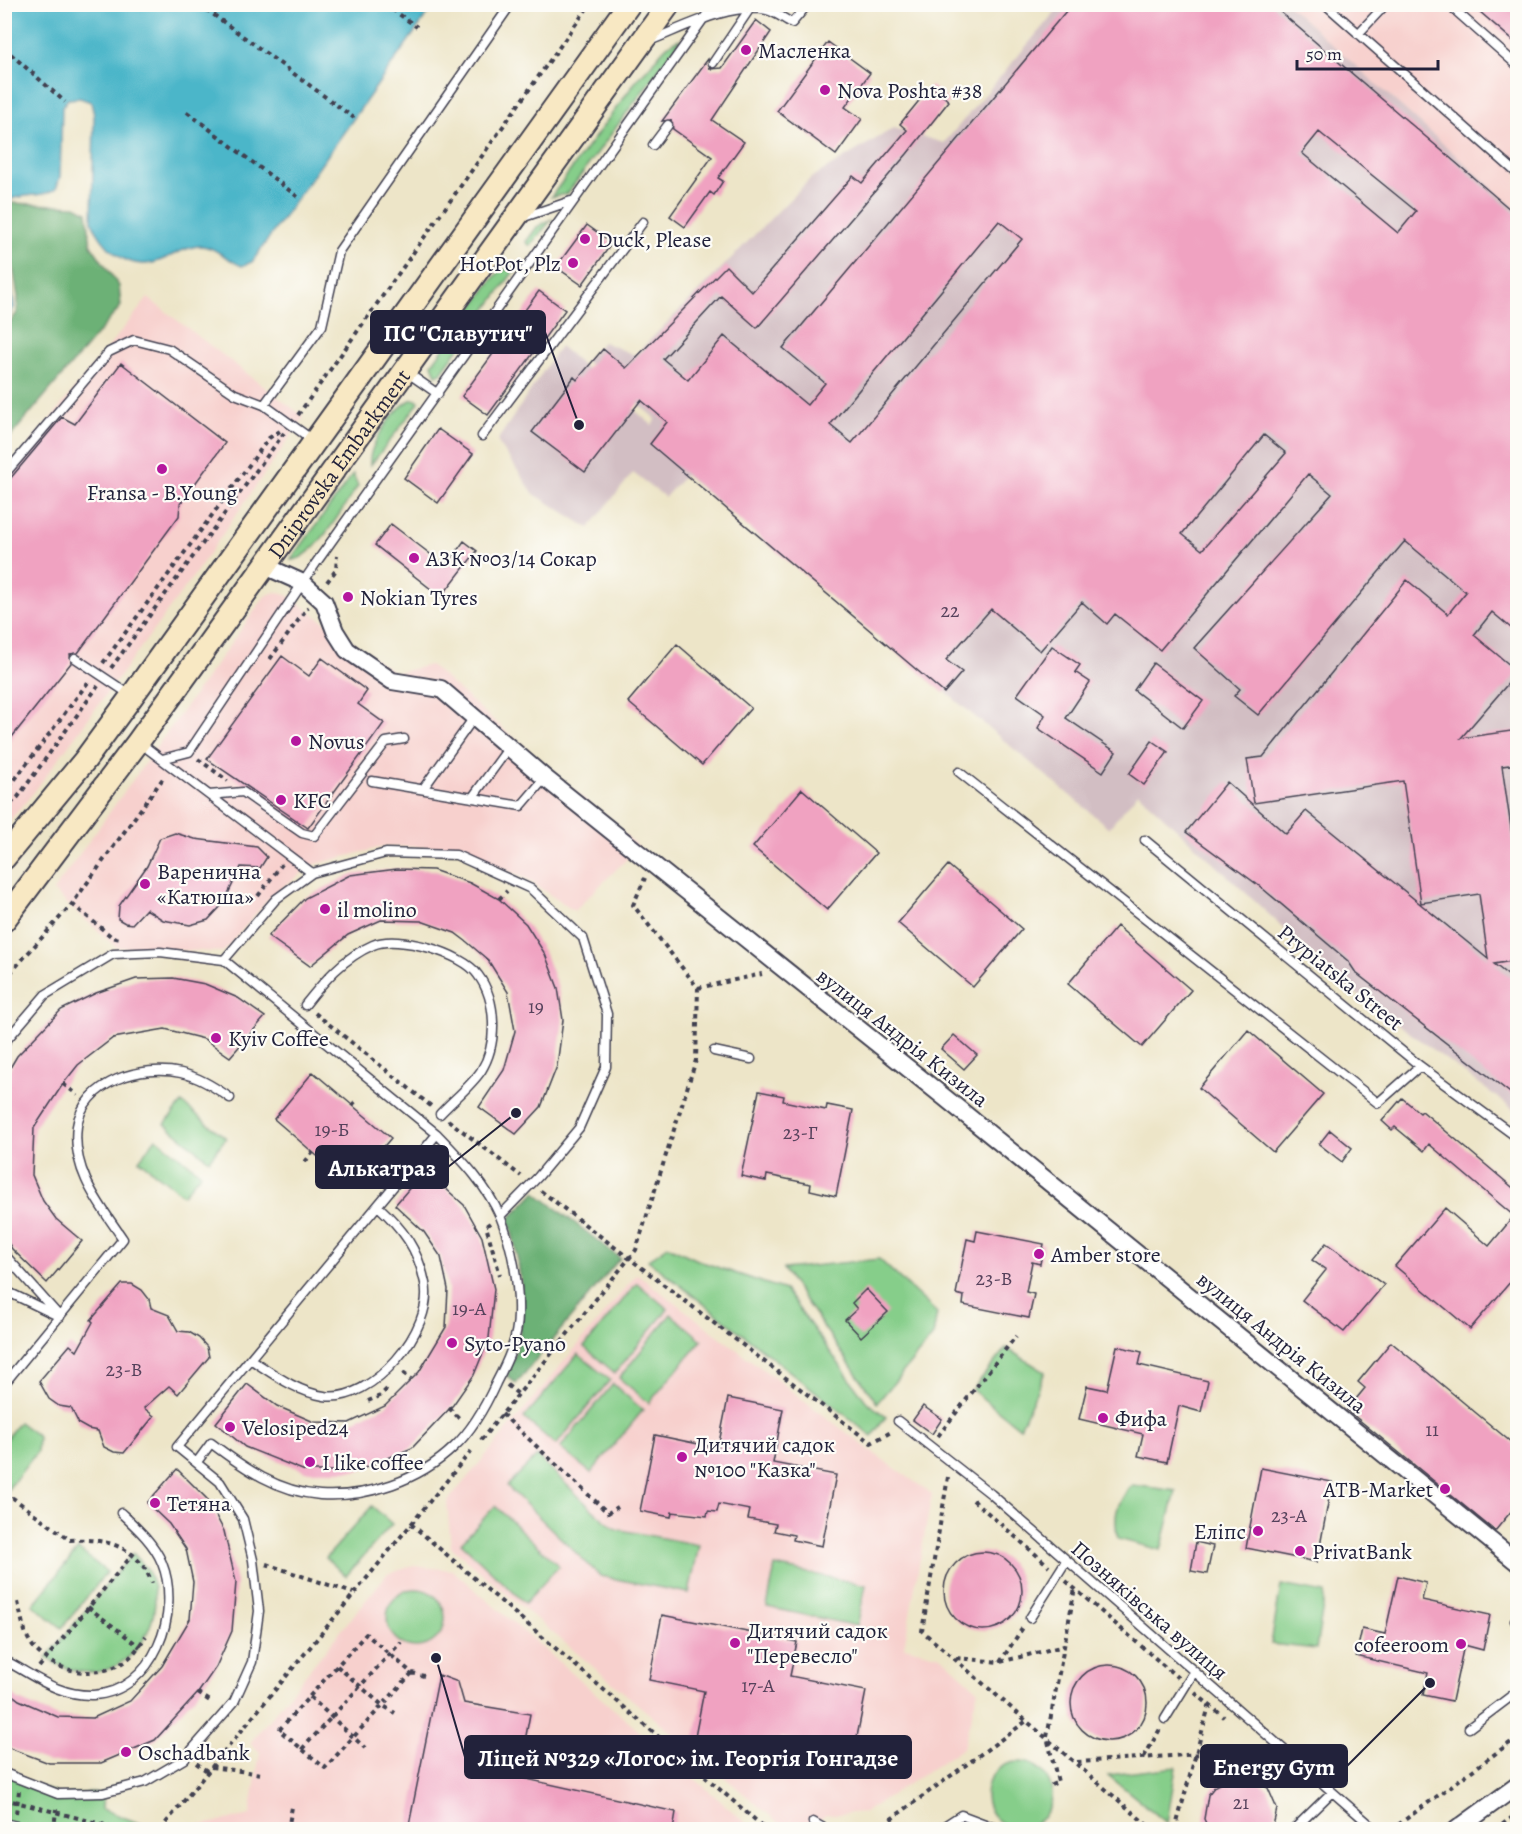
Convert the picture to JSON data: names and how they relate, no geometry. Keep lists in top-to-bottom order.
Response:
{
  "streets": {
    "main road": ["Dniprovska Embarkment"],
    "street": ["вулиця Андрія Кизила"],
    "lane": ["Prypiatska Street", "Позняківська вулиця"]
  },
  "crossings": [
    ["Dniprovska Embarkment", "вулиця Андрія Кизила"]
  ],
  "places": [
    "Масленка",
    "Nova Poshta #38",
    "Duck, Please",
    "HotPot, Plz",
    "ПС \"Славутич\"",
    "Fransa - B.Young",
    "АЗК №03/14 Сокар",
    "Nokian Tyres",
    "Novus",
    "KFC",
    "Варенична «Катюша»",
    "il molino",
    "Kyiv Coffee",
    "Алькатраз",
    "Amber store",
    "Syto-Pyano",
    "Фифа",
    "Velosiped24",
    "Дитячий садок №100 \"Казка\"",
    "I like coffee",
    "ATB-Market",
    "Тетяна",
    "Еліпс",
    "PrivatBank",
    "Дитячий садок \"Перевесло\"",
    "cofeeroom",
    "Ліцей №329 «Логос» ім. Георгія Гонгадзе",
    "Energy Gym",
    "Oschadbank"
  ],
  "house_numbers": [
    "22",
    "19",
    "19-Б",
    "23-Г",
    "23-В",
    "19-А",
    "23-В",
    "11",
    "23-А",
    "17-А",
    "21"
  ],
  "scale_bar": "50 m"
}
